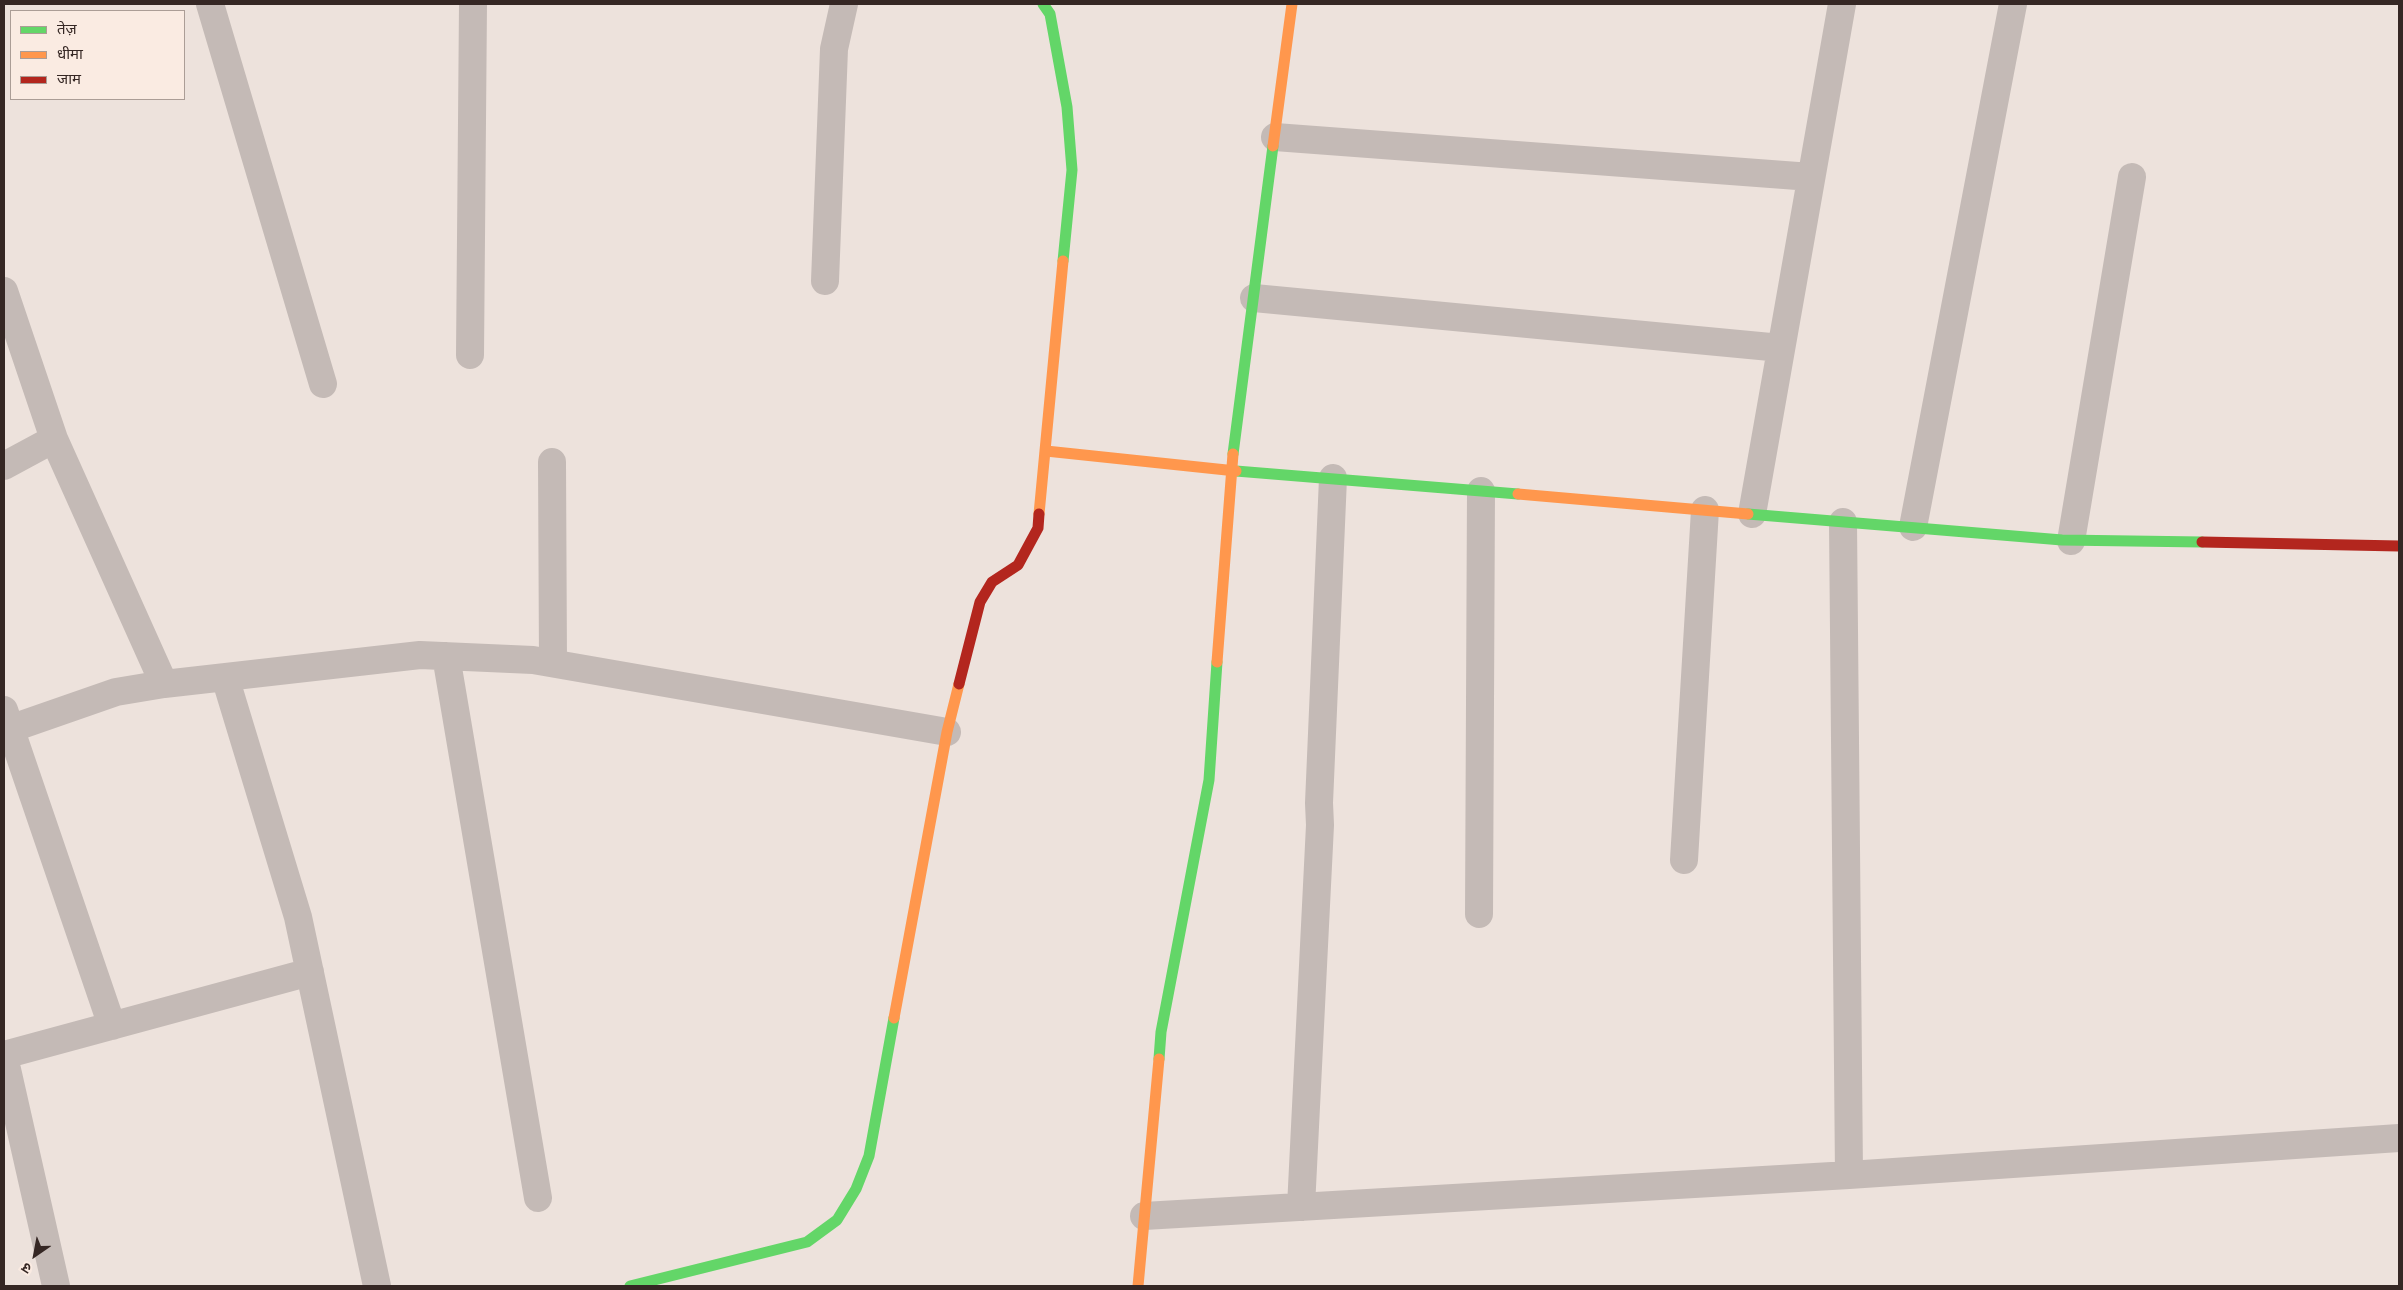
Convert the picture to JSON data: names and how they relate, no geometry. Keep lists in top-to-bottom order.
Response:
{
  "legend": ["तेज़", "धीमा", "जाम"],
  "north": "bottom left"
}
